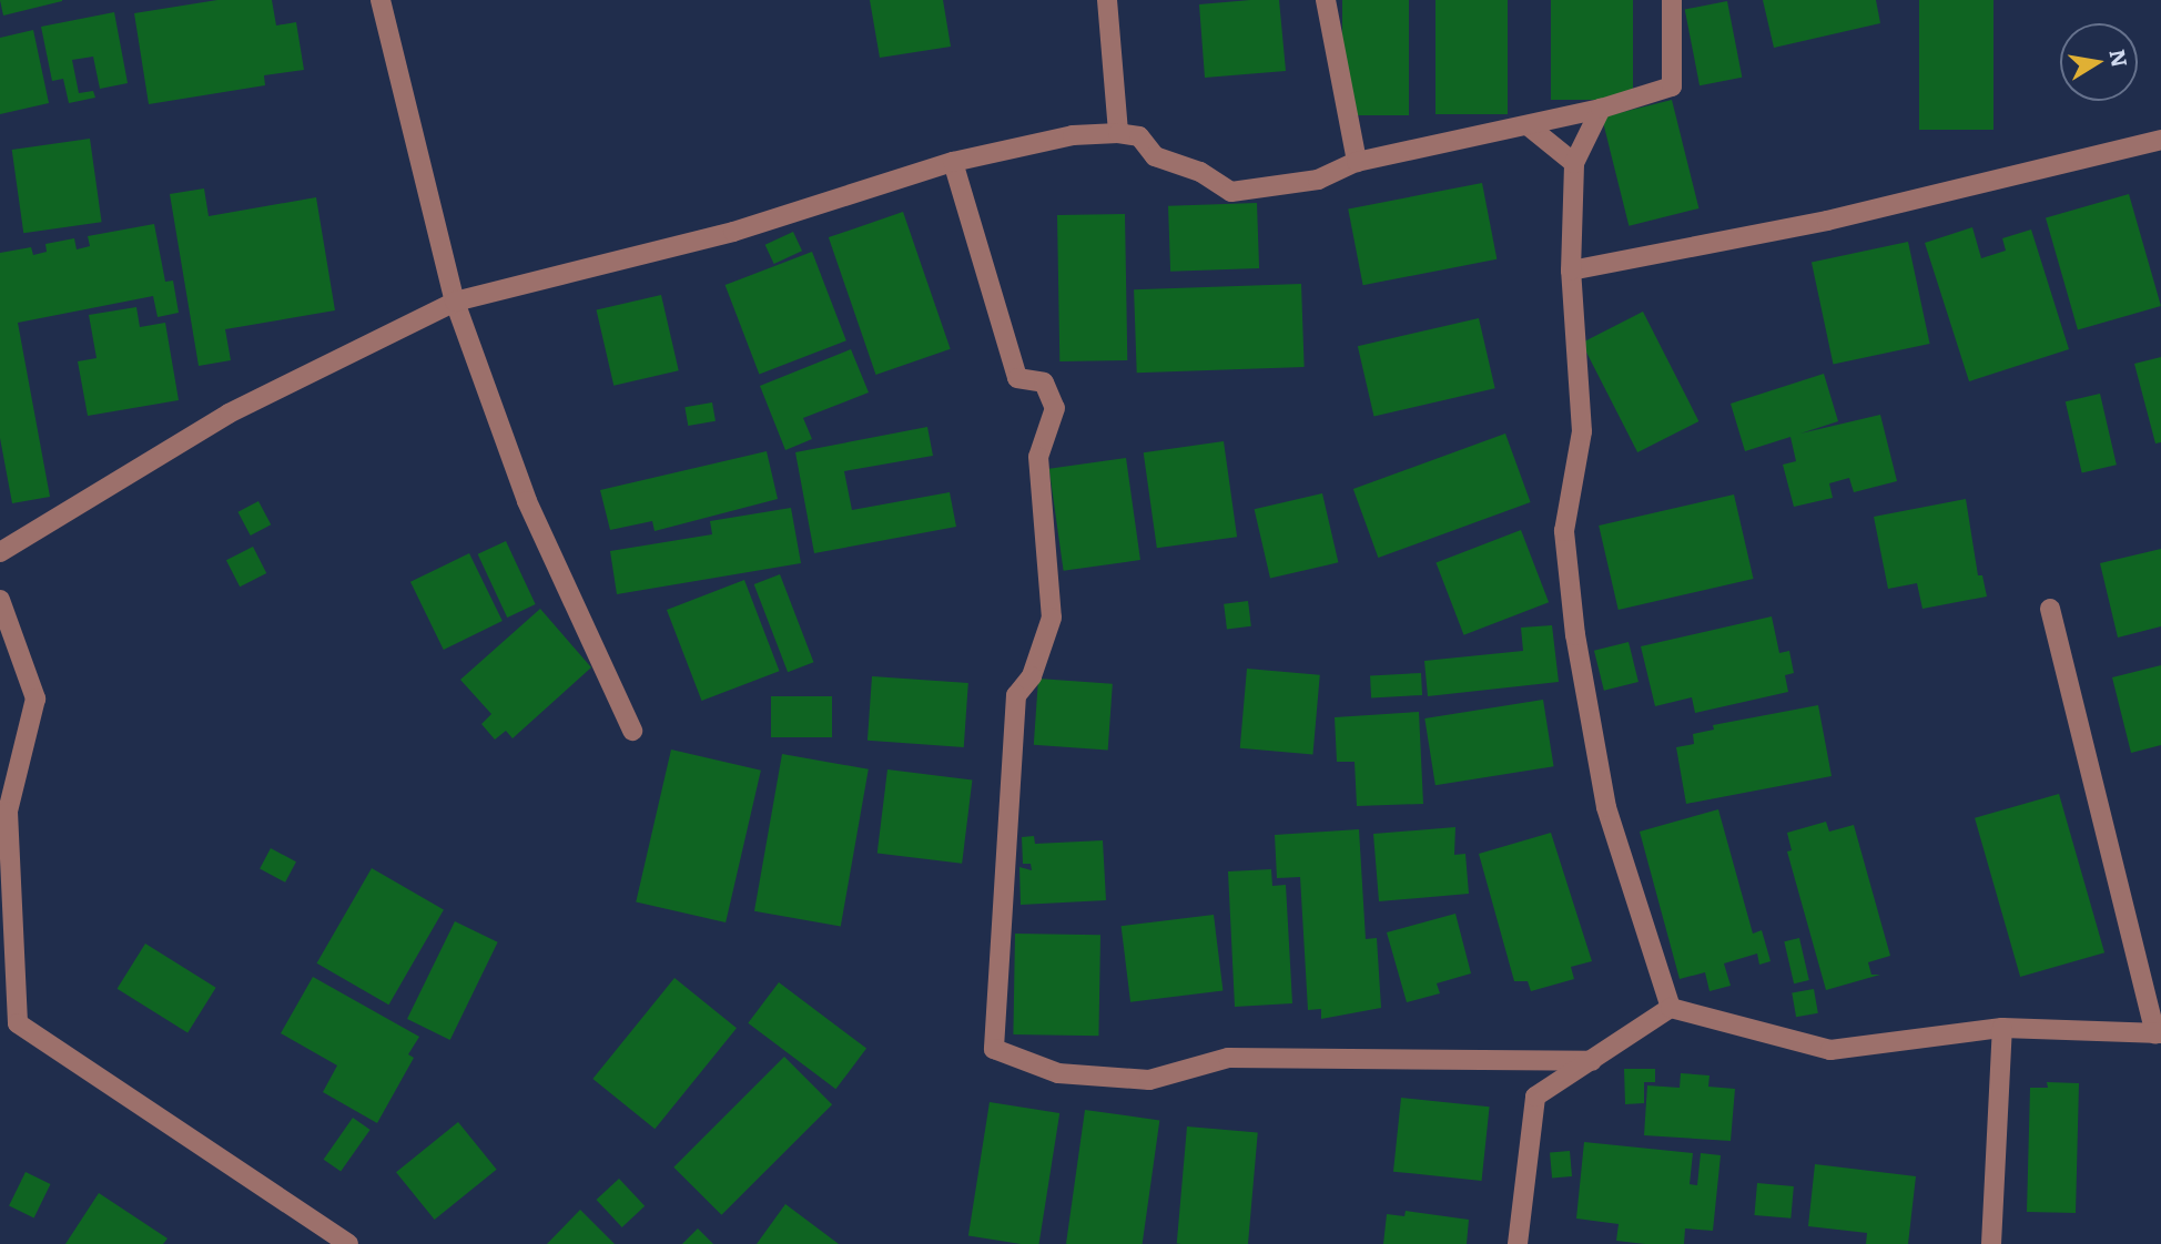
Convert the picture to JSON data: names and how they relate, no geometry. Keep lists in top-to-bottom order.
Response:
{
  "north": "right"
}
